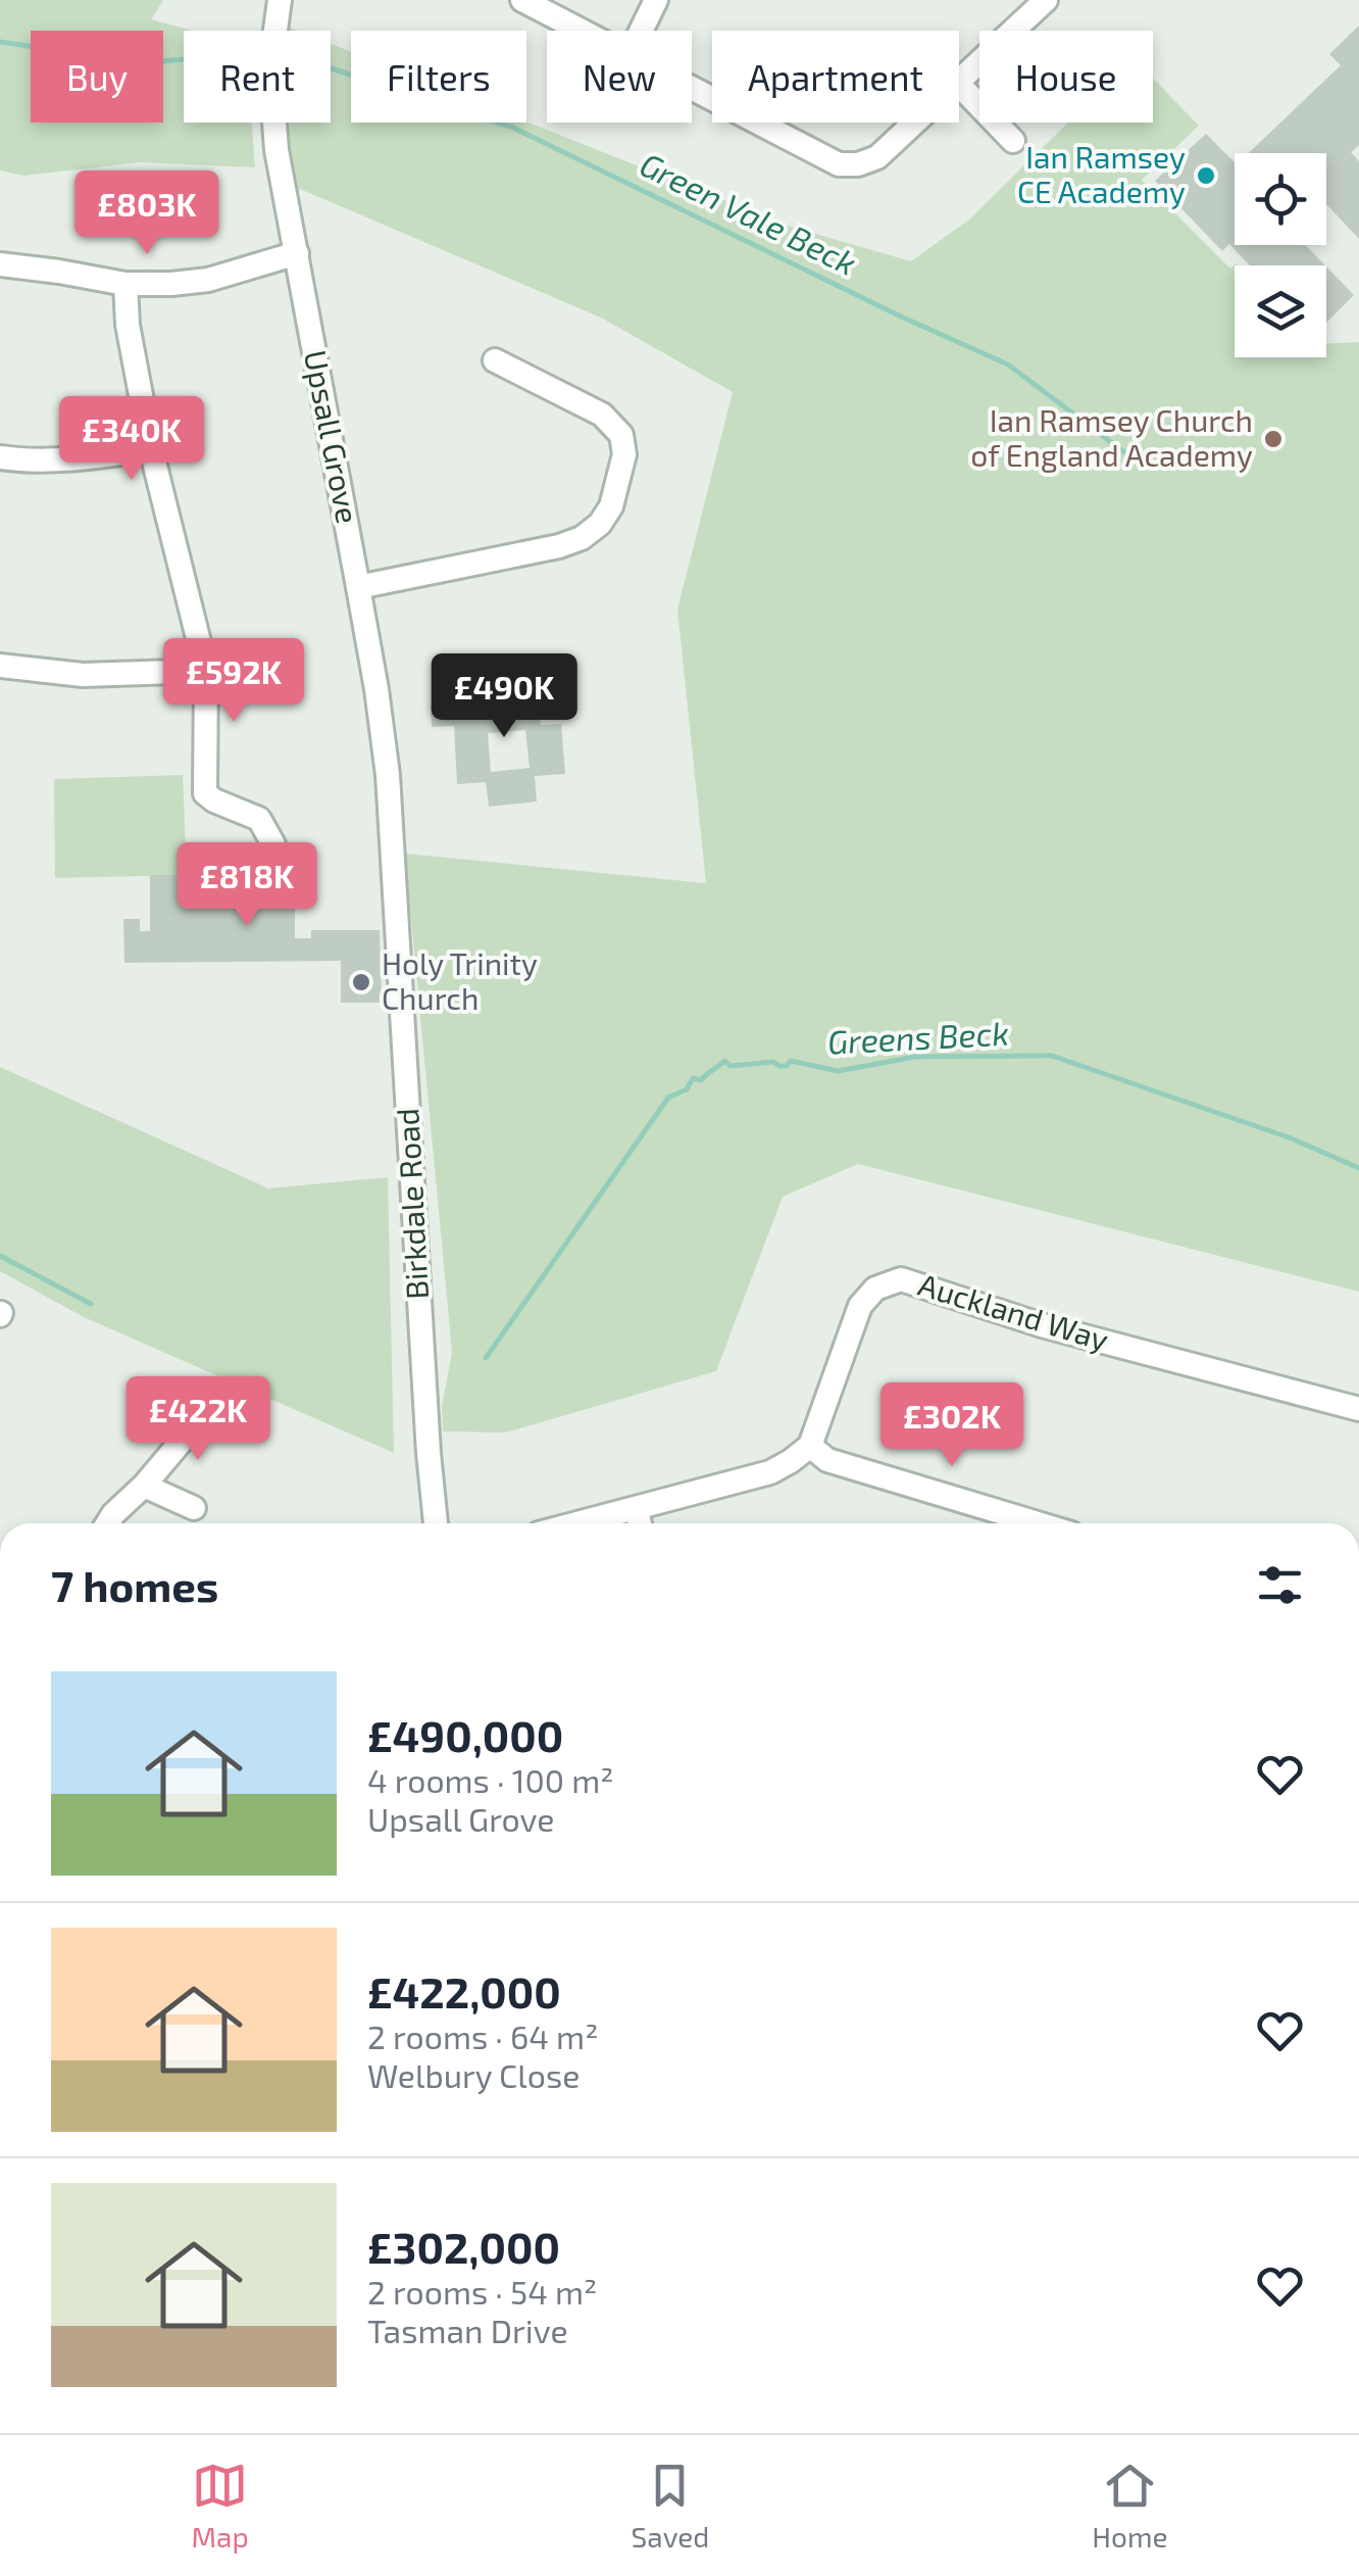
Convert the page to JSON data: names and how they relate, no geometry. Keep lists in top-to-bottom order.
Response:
{
  "streets": {
    "street": ["Upsall Grove", "Birkdale Road", "Auckland Way"]
  },
  "crossings": [
    ["Upsall Grove", "Birkdale Road"]
  ],
  "water": ["Green Vale Beck", "Greens Beck"],
  "places": ["Ian Ramsey CE Academy", "Ian Ramsey Church of England Academy", "Holy Trinity Church"],
  "page": {
    "chip": [
      "Buy",
      "Rent",
      "Filters",
      "New",
      "Apartment",
      "House"
    ],
    "price": [
      "£803K",
      "£340K",
      "£592K",
      "£490K",
      "£818K",
      "£422K",
      "£302K"
    ],
    "heading": "7 homes",
    "list": [
      {
        "name": "£490,000",
        "note": "4 rooms · 100 m² · Upsall Grove"
      },
      {
        "name": "£422,000",
        "note": "2 rooms · 64 m² · Welbury Close"
      },
      {
        "name": "£302,000",
        "note": "2 rooms · 54 m² · Tasman Drive"
      }
    ],
    "tabs": ["Map", "Saved", "Home"]
  }
}
